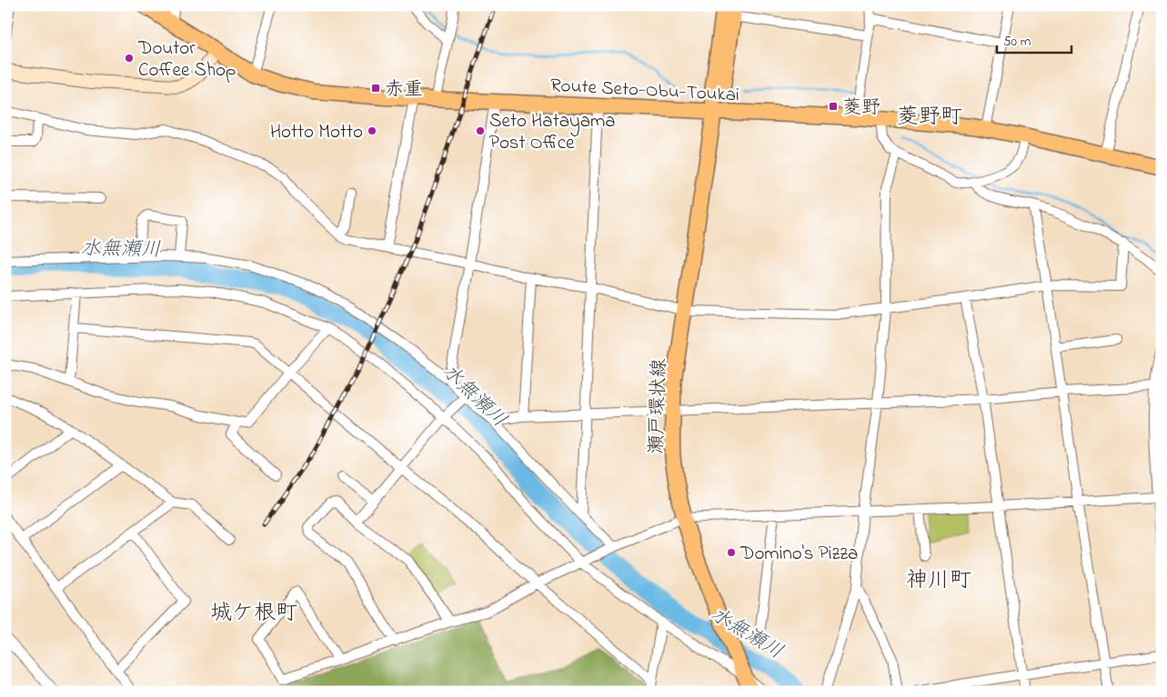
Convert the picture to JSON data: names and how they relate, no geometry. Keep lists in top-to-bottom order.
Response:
{
  "streets": {
    "main road": ["Route Seto-Obu-Toukai", "瀬戸環状線"]
  },
  "crossings": [
    ["Route Seto-Obu-Toukai", "瀬戸環状線"]
  ],
  "districts": ["菱野町", "神川町", "城ケ根町"],
  "water": ["水無瀬川"],
  "places": {
    "other": [
      "Doutor Coffee Shop",
      "Hotto Motto",
      "Seto Hatayama Post Office",
      "Domino's Pizza"
    ],
    "transit": ["赤重", "菱野"]
  },
  "scale_bar": "50 m"
}
